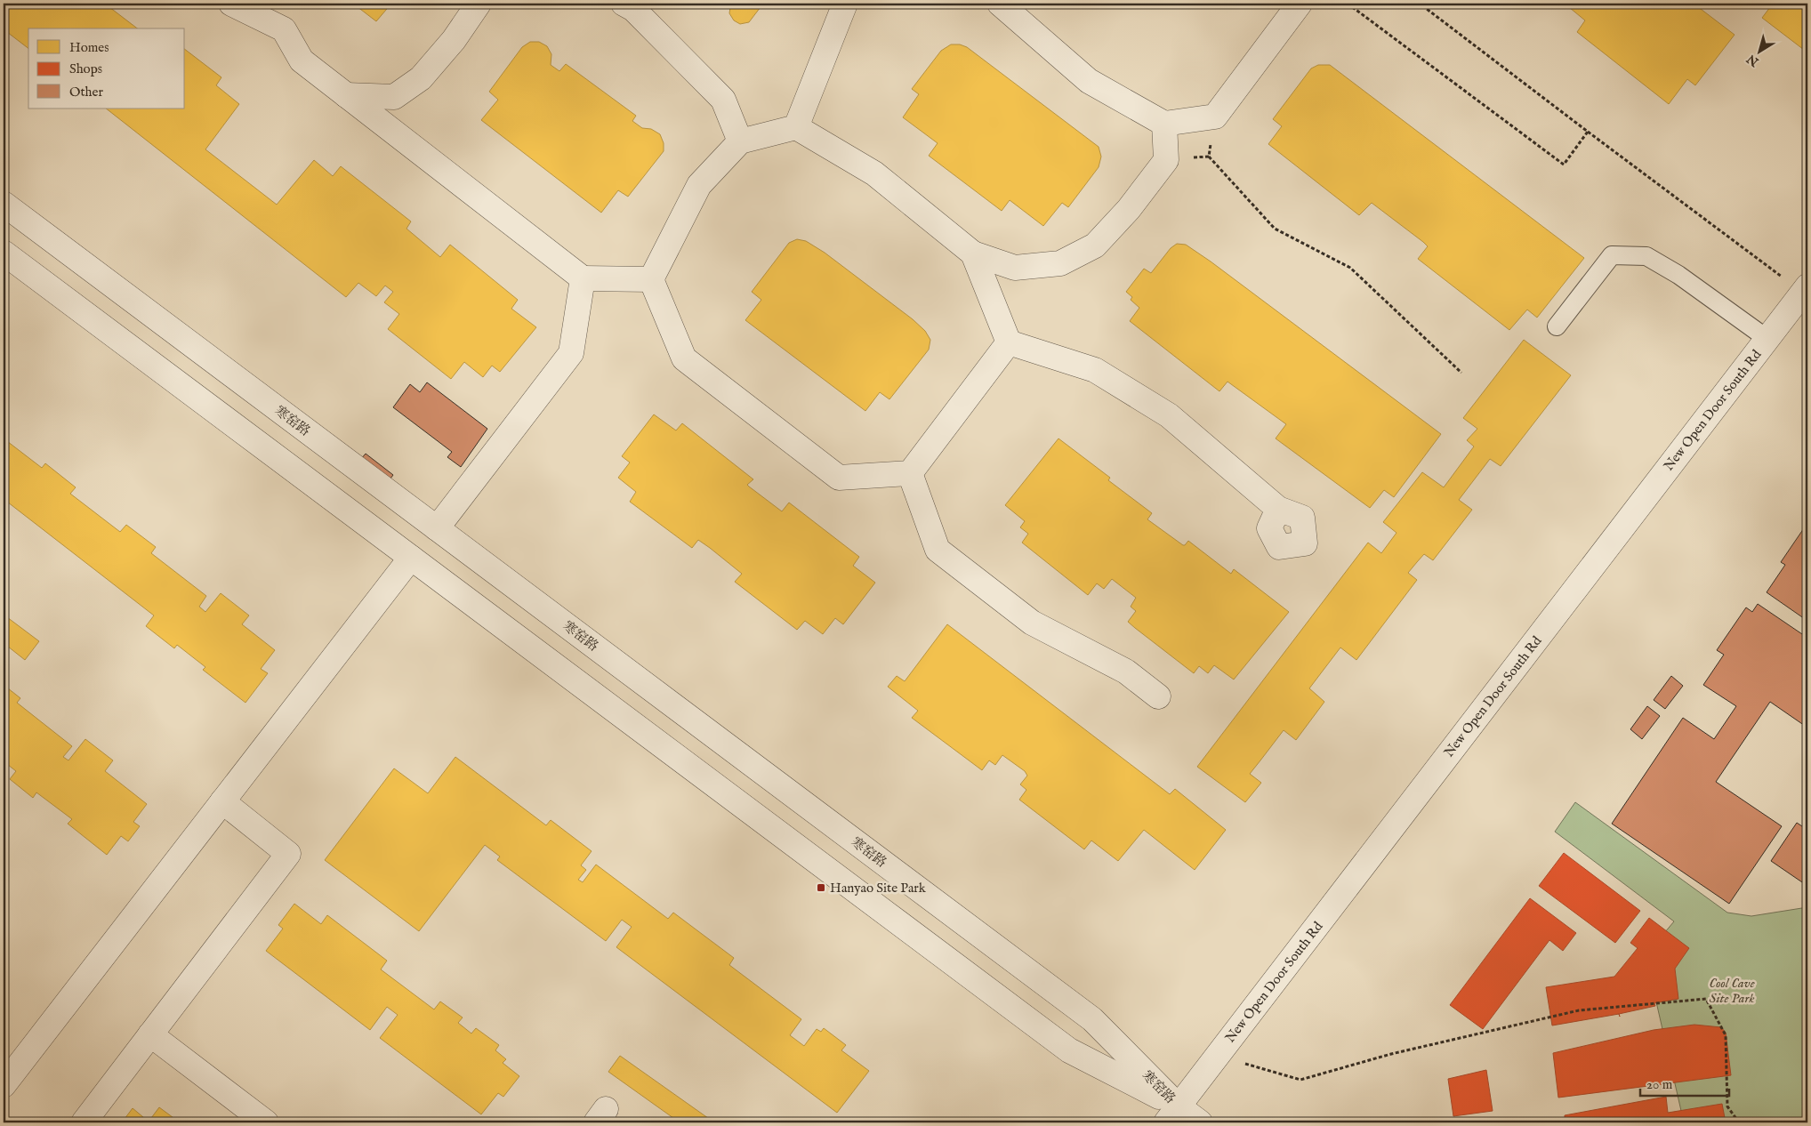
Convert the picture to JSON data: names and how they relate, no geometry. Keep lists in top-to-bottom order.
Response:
{
  "streets": {
    "street": ["New Open Door South Rd", "寒窑路"]
  },
  "crossings": [
    ["New Open Door South Rd", "寒窑路"]
  ],
  "parks": ["Cool Cave Site Park"],
  "places": {
    "transit": ["Hanyao Site Park"]
  },
  "legend": ["Homes", "Shops", "Other"],
  "scale_bar": "20 m",
  "north": "bottom left"
}
